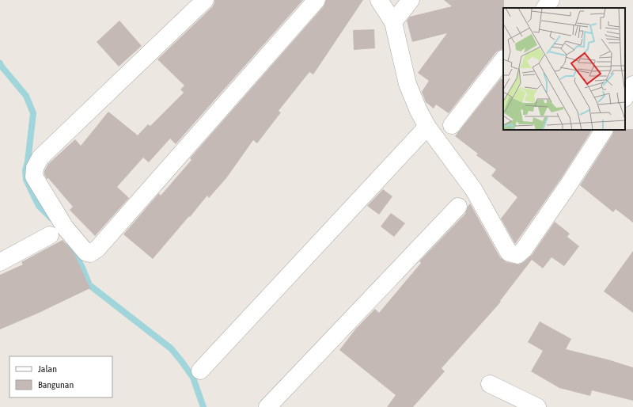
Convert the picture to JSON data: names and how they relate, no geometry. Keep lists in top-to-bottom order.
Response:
{
  "legend": ["Jalan", "Bangunan"]
}
